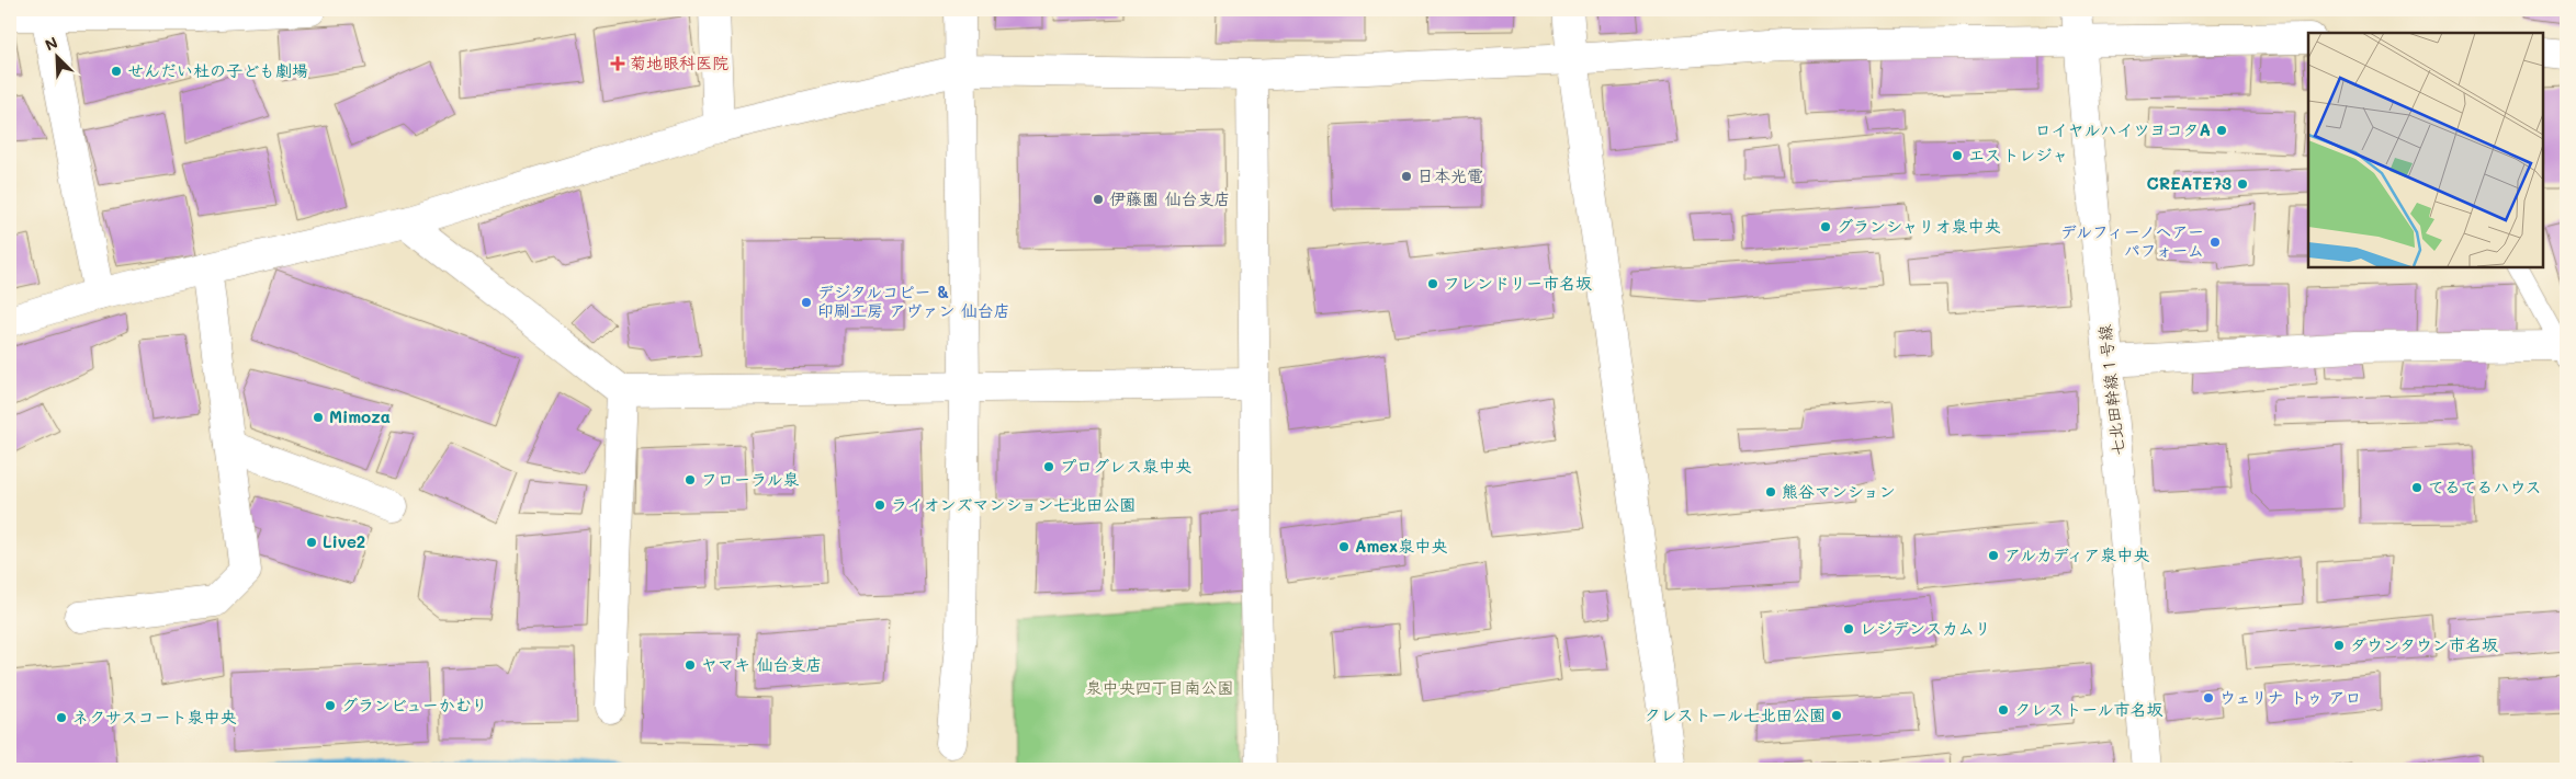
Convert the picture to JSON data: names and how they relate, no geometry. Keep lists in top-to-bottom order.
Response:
{
  "streets": {
    "street": ["七北田幹線１号線"]
  },
  "parks": ["泉中央四丁目南公園"],
  "places": {
    "health": ["菊地眼科医院"],
    "other": [
      "せんだい杜の子ども劇場",
      "ロイヤルハイツヨコタA",
      "エストレジャ",
      "日本光電",
      "CREATE73",
      "伊藤園 仙台支店",
      "グランシャリオ泉中央",
      "デルフィーノヘアー パフォーム",
      "フレンドリー市名坂",
      "デジタルコピー & 印刷工房 アヴァン 仙台店",
      "Mimoza",
      "プログレス泉中央",
      "フローラル泉",
      "てるてるハウス",
      "熊谷マンション",
      "ライオンズマンション七北田公園",
      "Live2",
      "Amex泉中央",
      "アルカディア泉中央",
      "レジデンスカムリ",
      "ダウンタウン市名坂",
      "ヤマキ 仙台支店",
      "ウェリナ トゥ アロ",
      "グランビューかむり",
      "クレストール市名坂",
      "クレストール七北田公園",
      "ネクサスコート泉中央"
    ]
  },
  "north": "top left"
}
